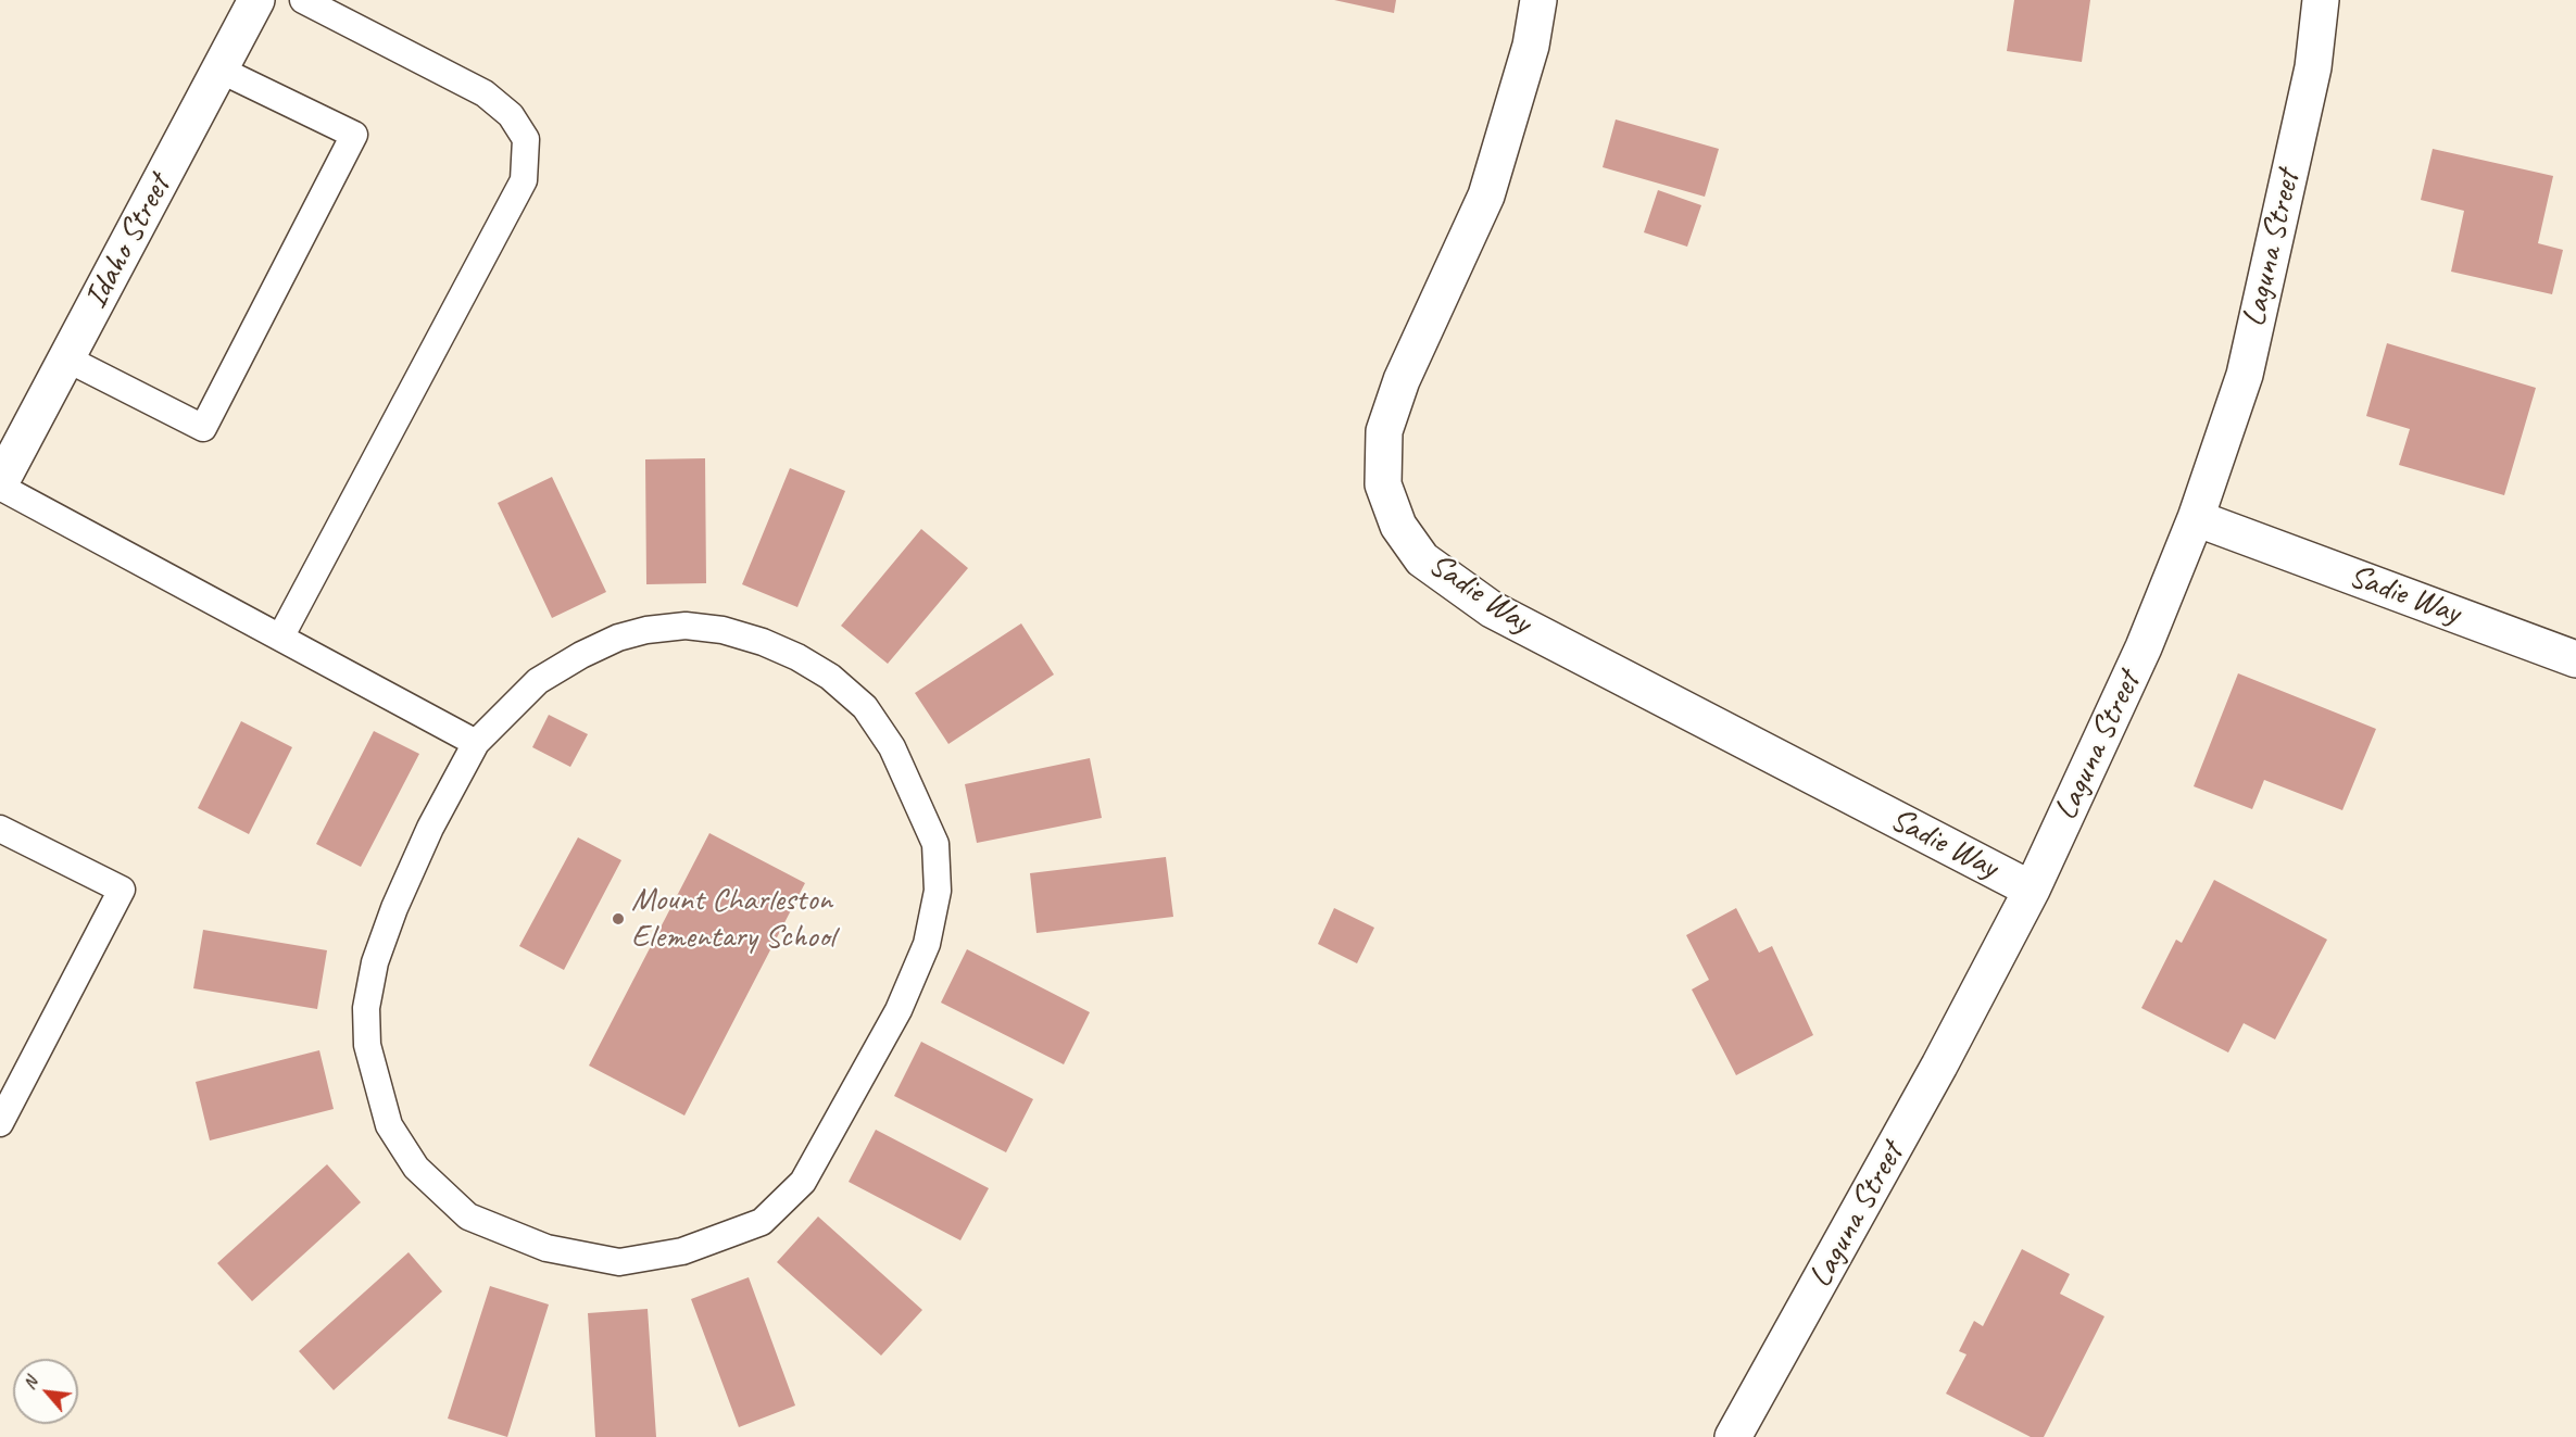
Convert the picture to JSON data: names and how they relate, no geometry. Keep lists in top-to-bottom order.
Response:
{
  "streets": {
    "street": ["Idaho Street", "Laguna Street", "Sadie Way"]
  },
  "crossings": [
    ["Laguna Street", "Sadie Way"]
  ],
  "places": ["Mount Charleston Elementary School"],
  "north": "top left"
}
